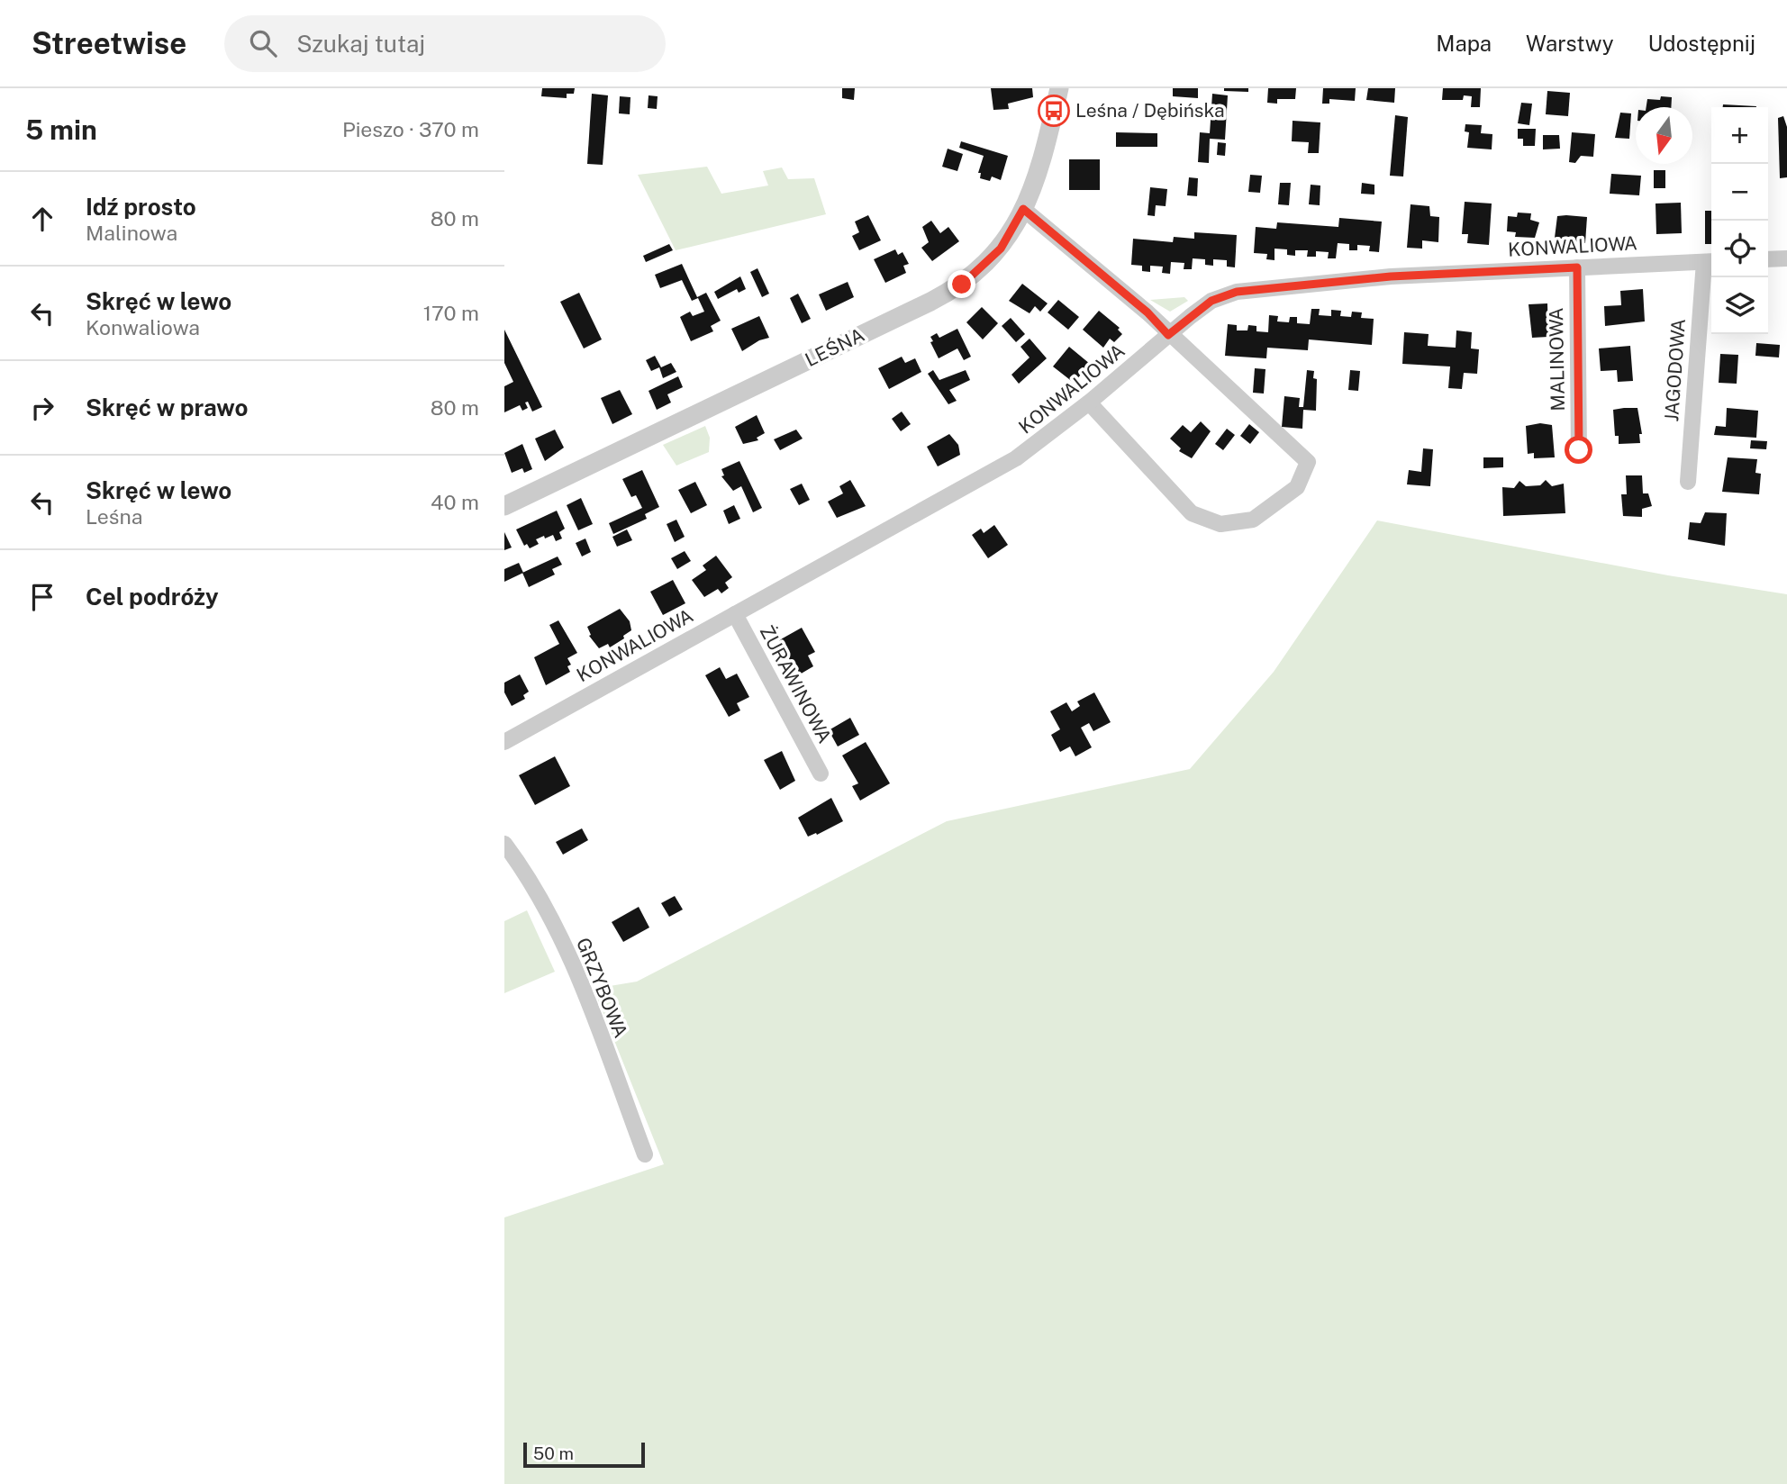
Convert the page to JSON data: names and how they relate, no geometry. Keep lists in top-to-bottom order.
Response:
{
  "streets": {
    "street": [
      "KONWALIOWA",
      "LEŚNA",
      "MALINOWA",
      "JAGODOWA",
      "ŻURAWINOWA",
      "GRZYBOWA"
    ]
  },
  "crossings": [
    ["KONWALIOWA", "MALINOWA"],
    ["KONWALIOWA", "JAGODOWA"],
    ["KONWALIOWA", "ŻURAWINOWA"]
  ],
  "places": {
    "bus stop": ["Leśna / Dębińska"]
  },
  "scale_bar": "50 m",
  "north": "bottom",
  "page": {
    "header": "Streetwise",
    "search": "Szukaj tutaj",
    "nav": ["Mapa", "Warstwy", "Udostępnij"],
    "heading": ["5 min", "Pieszo · 370 m"],
    "map_buttons": ["+", "−"],
    "list": [
      ["Idź prosto", "Malinowa", "80 m"],
      ["Skręć w lewo", "Konwaliowa", "170 m"],
      ["Skręć w prawo", "80 m"],
      ["Skręć w lewo", "Leśna", "40 m"],
      "Cel podróży"
    ],
    "scale": "50 m"
  }
}
